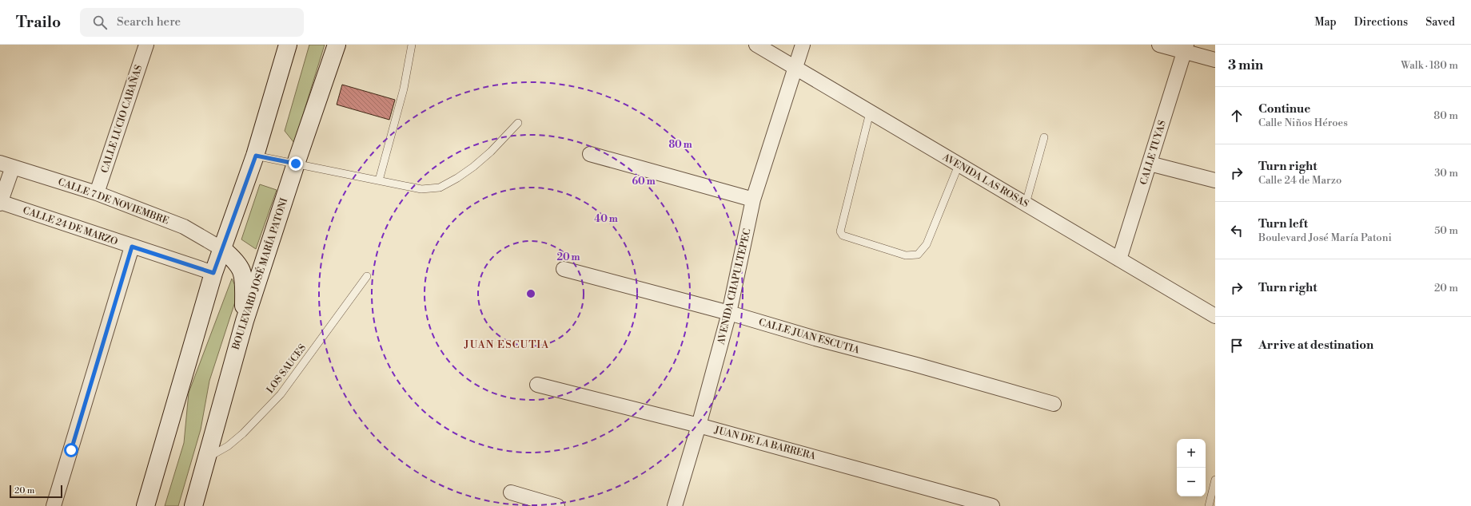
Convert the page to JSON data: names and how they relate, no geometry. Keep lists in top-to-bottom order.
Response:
{
  "streets": {
    "main road": ["BOULEVARD JOSÉ MARÍA PATONI"],
    "street": [
      "CALLE LUCIO CABAÑAS",
      "CALLE TUYAS",
      "AVENIDA LAS ROSAS",
      "CALLE 7 DE NOVIEMBRE",
      "CALLE 24 DE MARZO",
      "AVENIDA CHAPULTEPEC",
      "CALLE JUAN ESCUTIA",
      "JUAN DE LA BARRERA"
    ],
    "lane": ["LOS SAUCES"]
  },
  "crossings": [
    ["CALLE LUCIO CABAÑAS", "CALLE 7 DE NOVIEMBRE"],
    ["CALLE TUYAS", "AVENIDA LAS ROSAS"],
    ["AVENIDA LAS ROSAS", "AVENIDA CHAPULTEPEC"],
    ["BOULEVARD JOSÉ MARÍA PATONI", "LOS SAUCES"],
    ["AVENIDA CHAPULTEPEC", "CALLE JUAN ESCUTIA"],
    ["AVENIDA CHAPULTEPEC", "JUAN DE LA BARRERA"]
  ],
  "districts": ["JUAN ESCUTIA"],
  "scale_bar": "20 m",
  "page": {
    "header": "Trailo",
    "search": "Search here",
    "nav": ["Map", "Directions", "Saved"],
    "heading": ["3 min", "Walk · 180 m"],
    "list": [
      ["Continue", "Calle Niños Héroes", "80 m"],
      ["Turn right", "Calle 24 de Marzo", "30 m"],
      ["Turn left", "Boulevard José María Patoni", "50 m"],
      ["Turn right", "20 m"],
      "Arrive at destination"
    ],
    "map_buttons": ["+", "−"],
    "scale": "20 m"
  },
  "rings": [
    "80 m",
    "60 m",
    "40 m",
    "20 m"
  ]
}
